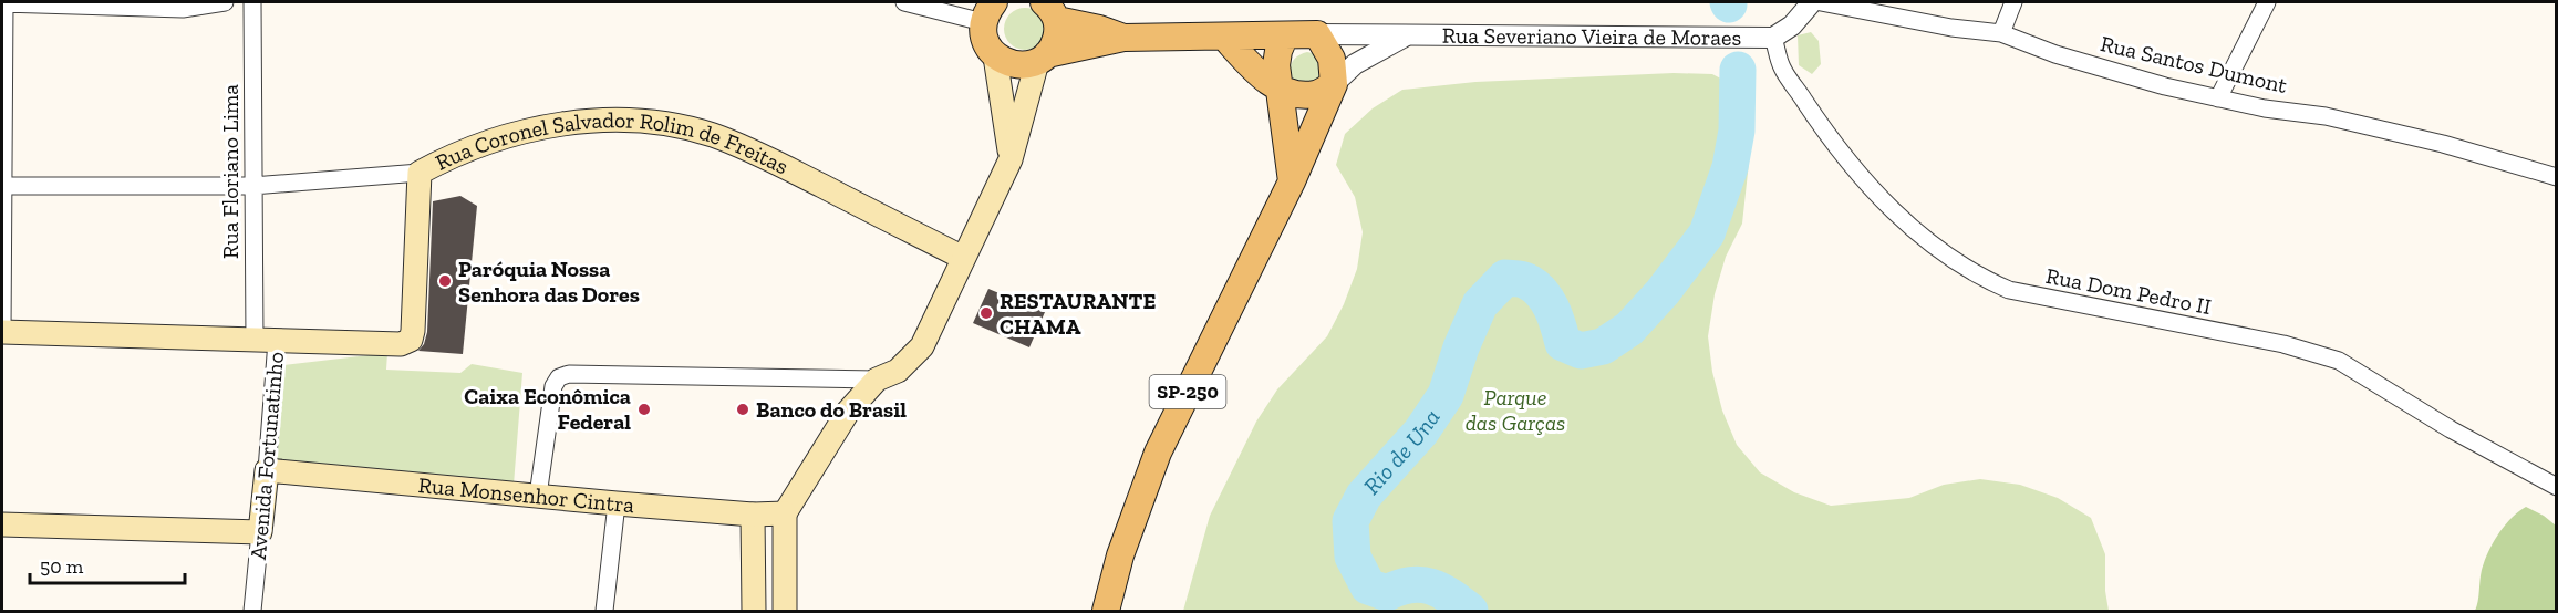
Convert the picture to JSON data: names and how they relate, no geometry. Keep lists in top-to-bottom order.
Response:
{
  "streets": {
    "main road": [
      "Rua Severiano Vieira de Moraes",
      "Rua Coronel Salvador Rolim de Freitas",
      "SP-250",
      "Avenida Fortunatinho",
      "Rua Monsenhor Cintra"
    ],
    "street": ["Rua Santos Dumont", "Rua Floriano Lima", "Rua Dom Pedro II"]
  },
  "crossings": [
    ["Rua Severiano Vieira de Moraes", "Rua Dom Pedro II"],
    ["Rua Severiano Vieira de Moraes", "SP-250"],
    ["Rua Coronel Salvador Rolim de Freitas", "Rua Floriano Lima"],
    ["Rua Floriano Lima", "Avenida Fortunatinho"],
    ["Avenida Fortunatinho", "Rua Monsenhor Cintra"]
  ],
  "water": ["Rio de Una"],
  "parks": ["Parque das Garças"],
  "places": [
    "Paróquia Nossa Senhora das Dores",
    "RESTAURANTE CHAMA",
    "Caixa Econômica Federal",
    "Banco do Brasil"
  ],
  "scale_bar": "50 m"
}
